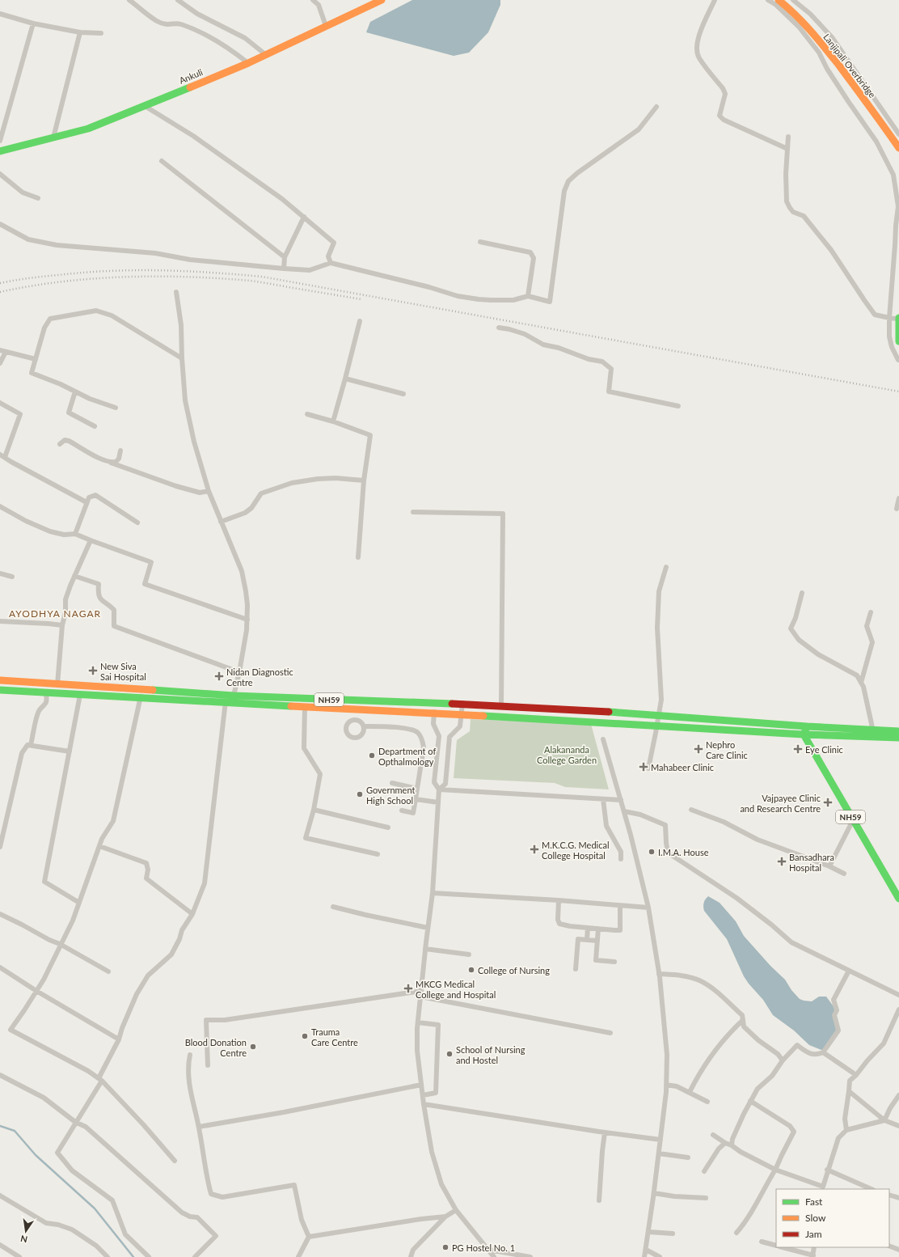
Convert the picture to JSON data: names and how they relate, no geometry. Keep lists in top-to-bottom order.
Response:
{
  "streets": {
    "main road": ["Lanjipali Overbridge", "Ankuli", "NH59"]
  },
  "districts": ["AYODHYA NAGAR"],
  "parks": ["Alakananda College Garden"],
  "places": {
    "health": [
      "New Siva Sai Hospital",
      "Nidan Diagnostic Centre",
      "Nephro Care Clinic",
      "Eye Clinic",
      "Mahabeer Clinic",
      "Vajpayee Clinic and Research Centre",
      "M.K.C.G. Medical College Hospital",
      "Bansadhara Hospital",
      "MKCG Medical College and Hospital"
    ],
    "other": [
      "Department of Opthalmology",
      "Government High School",
      "I.M.A. House",
      "College of Nursing",
      "Trauma Care Centre",
      "Blood Donation Centre",
      "School of Nursing and Hostel",
      "PG Hostel No. 1"
    ]
  },
  "legend": ["Fast", "Slow", "Jam"],
  "north": "bottom"
}
